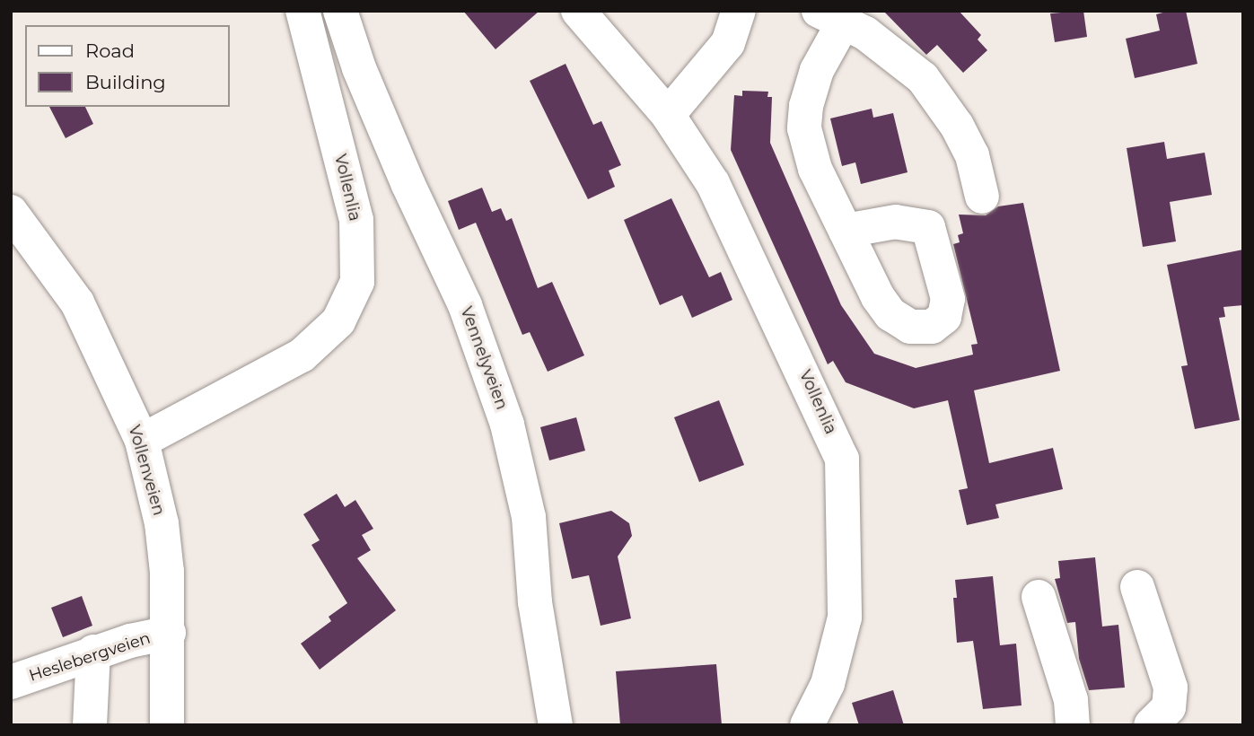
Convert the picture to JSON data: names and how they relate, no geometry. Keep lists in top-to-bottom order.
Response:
{
  "streets": {
    "street": [
      "Vollenlia",
      "Vennelyveien",
      "Vollenveien",
      "Heslebergveien"
    ]
  },
  "crossings": [
    ["Vollenlia", "Vollenveien"],
    ["Vollenveien", "Heslebergveien"]
  ],
  "legend": ["Road", "Building"]
}
